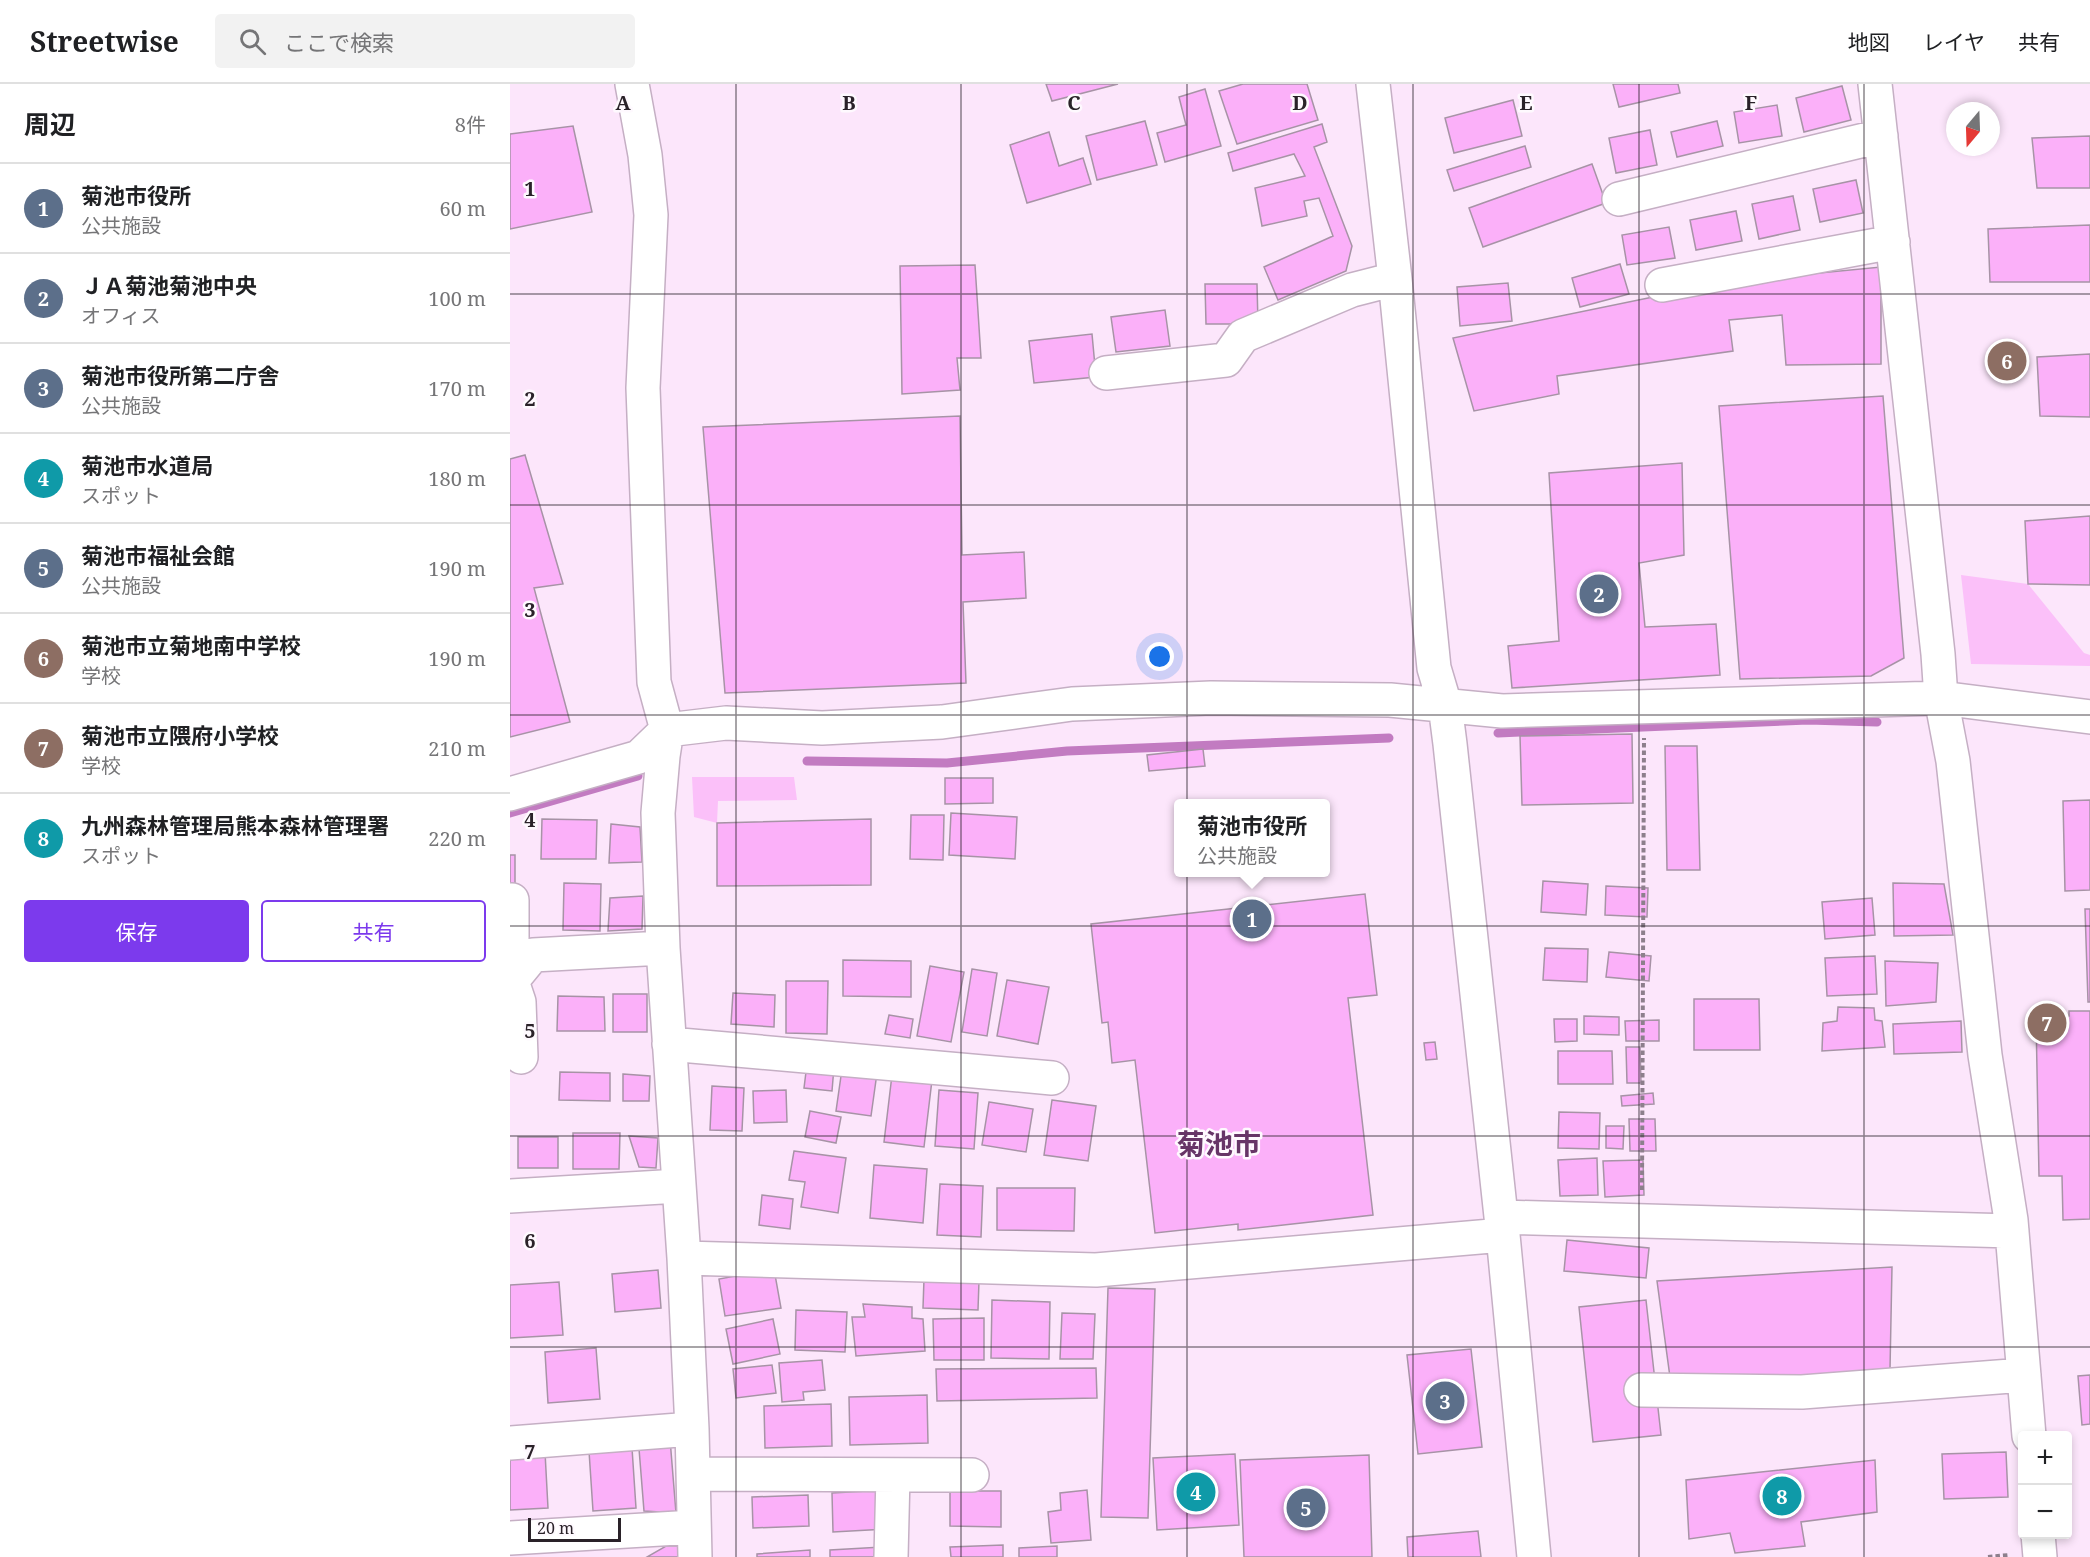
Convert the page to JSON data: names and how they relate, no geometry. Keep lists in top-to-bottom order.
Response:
{
  "districts": ["菊池市"],
  "scale_bar": "20 m",
  "north": "bottom",
  "page": {
    "header": "Streetwise",
    "search": "ここで検索",
    "nav": ["地図", "レイヤ", "共有"],
    "heading": ["周辺", "8件"],
    "list": [
      {
        "mark": "1",
        "name": "菊池市役所",
        "note": "公共施設",
        "value": "60 m"
      },
      {
        "mark": "2",
        "name": "ＪＡ菊池菊池中央",
        "note": "オフィス",
        "value": "100 m"
      },
      {
        "mark": "3",
        "name": "菊池市役所第二庁舎",
        "note": "公共施設",
        "value": "170 m"
      },
      {
        "mark": "4",
        "name": "菊池市水道局",
        "note": "スポット",
        "value": "180 m"
      },
      {
        "mark": "5",
        "name": "菊池市福祉会館",
        "note": "公共施設",
        "value": "190 m"
      },
      {
        "mark": "6",
        "name": "菊池市立菊地南中学校",
        "note": "学校",
        "value": "190 m"
      },
      {
        "mark": "7",
        "name": "菊池市立隈府小学校",
        "note": "学校",
        "value": "210 m"
      },
      {
        "mark": "8",
        "name": "九州森林管理局熊本森林管理署",
        "note": "スポット",
        "value": "220 m"
      }
    ],
    "pins": [
      "6",
      "2",
      "1",
      "7",
      "3",
      "4",
      "8",
      "5"
    ],
    "popup": ["菊池市役所", "公共施設"],
    "buttons": ["保存", "共有"],
    "map_buttons": ["+", "−"],
    "scale": "20 m"
  },
  "grid": {
    "columns": [
      "A",
      "B",
      "C",
      "D",
      "E",
      "F"
    ],
    "rows": [
      "1",
      "2",
      "3",
      "4",
      "5",
      "6",
      "7"
    ]
  }
}
